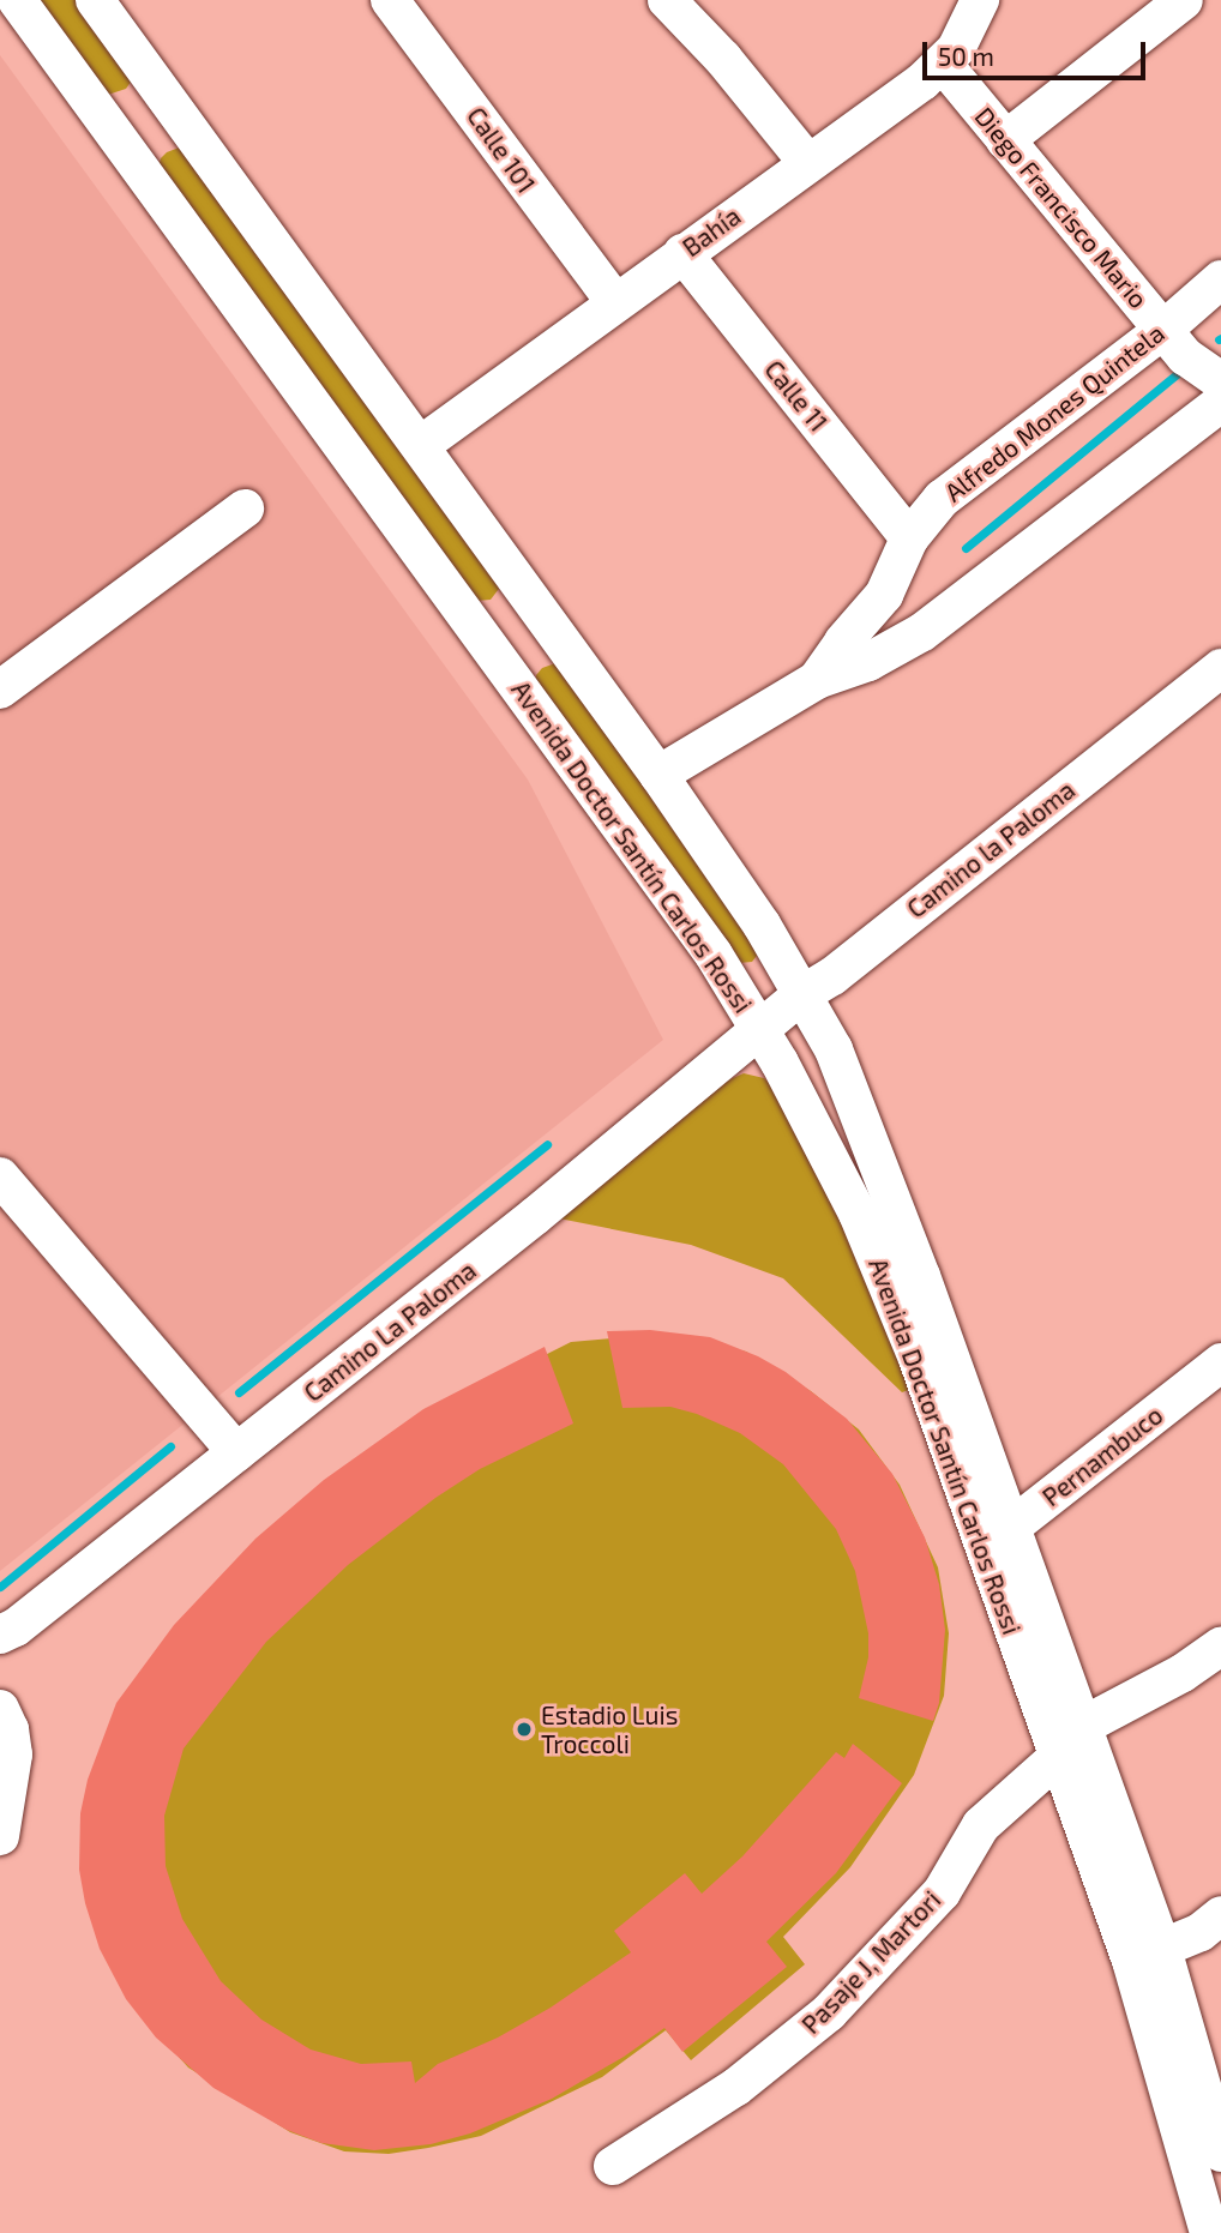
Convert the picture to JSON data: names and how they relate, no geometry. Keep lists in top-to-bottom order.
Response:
{
  "streets": {
    "street": [
      "Calle 101",
      "Diego Francisco Mario",
      "Bahía",
      "Calle 11",
      "Alfredo Mones Quintela",
      "Avenida Doctor Santín Carlos Rossi",
      "Camino la Paloma",
      "Camino La Paloma",
      "Pernambuco",
      "Pasaje J, Martori"
    ]
  },
  "crossings": [
    ["Calle 101", "Bahía"],
    ["Diego Francisco Mario", "Bahía"],
    ["Diego Francisco Mario", "Alfredo Mones Quintela"],
    ["Bahía", "Calle 11"],
    ["Bahía", "Avenida Doctor Santín Carlos Rossi"],
    ["Calle 11", "Alfredo Mones Quintela"],
    ["Alfredo Mones Quintela", "Avenida Doctor Santín Carlos Rossi"],
    ["Avenida Doctor Santín Carlos Rossi", "Camino la Paloma"],
    ["Avenida Doctor Santín Carlos Rossi", "Camino La Paloma"],
    ["Avenida Doctor Santín Carlos Rossi", "Pernambuco"],
    ["Avenida Doctor Santín Carlos Rossi", "Pasaje J, Martori"],
    ["Camino la Paloma", "Camino La Paloma"]
  ],
  "places": ["Estadio Luis Troccoli"],
  "scale_bar": "50 m"
}
